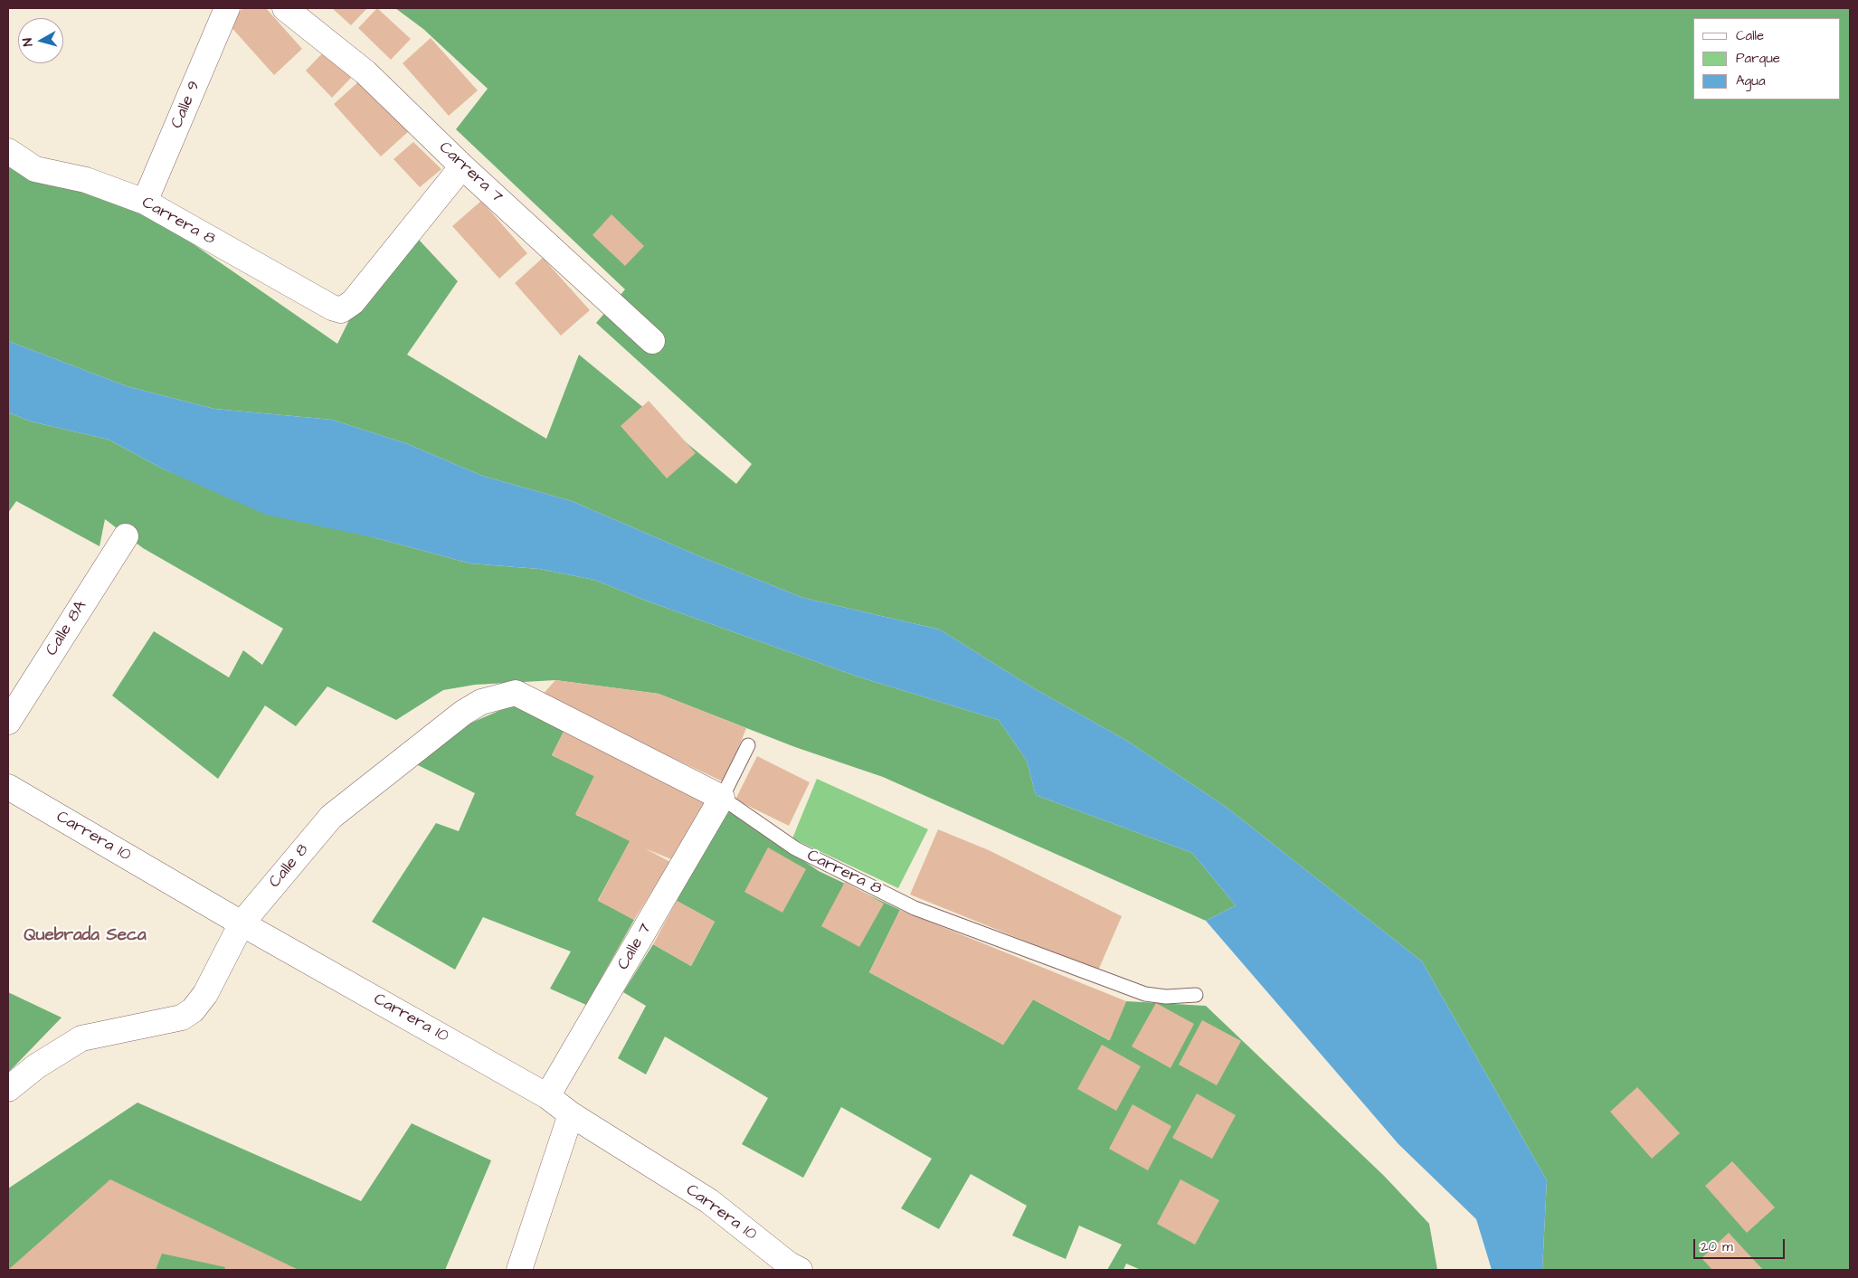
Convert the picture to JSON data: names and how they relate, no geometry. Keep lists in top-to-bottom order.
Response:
{
  "streets": {
    "street": [
      "Calle 9",
      "Carrera 7",
      "Carrera 8",
      "Calle 8A",
      "Carrera 10",
      "Calle 8",
      "Calle 7"
    ]
  },
  "crossings": [
    ["Calle 9", "Carrera 8"],
    ["Carrera 7", "Carrera 8"],
    ["Carrera 8", "Calle 8"],
    ["Carrera 8", "Calle 7"],
    ["Carrera 10", "Calle 8"],
    ["Carrera 10", "Calle 7"]
  ],
  "districts": ["Quebrada Seca"],
  "legend": ["Calle", "Parque", "Agua"],
  "scale_bar": "20 m",
  "north": "left"
}
